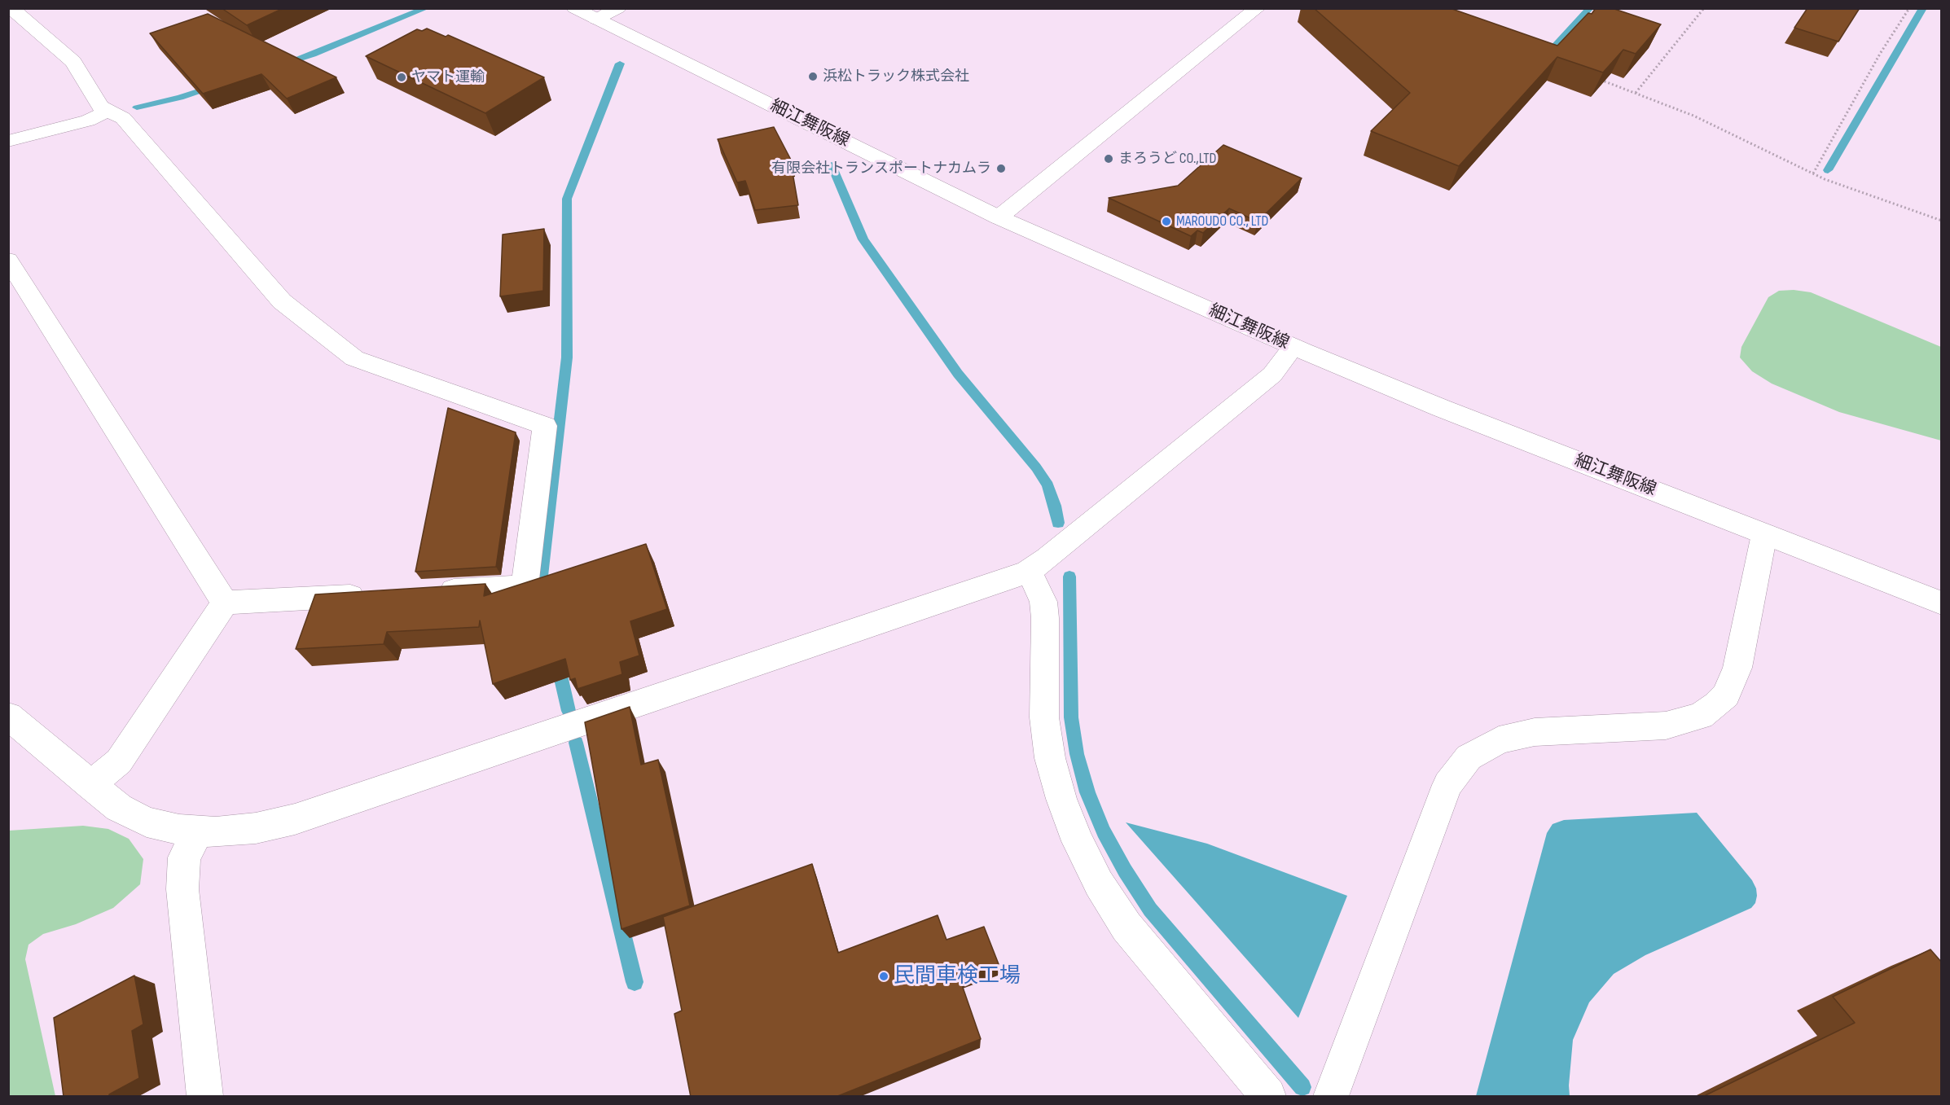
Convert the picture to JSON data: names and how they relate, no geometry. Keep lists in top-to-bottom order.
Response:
{
  "streets": {
    "street": ["細江舞阪線"]
  },
  "places": [
    "浜松トラック株式会社",
    "ヤマト運輸",
    "まろうど CO.,LTD",
    "有限会社トランスポートナカムラ",
    "MAROUDO CO., LTD",
    "民間車検工場"
  ]
}
